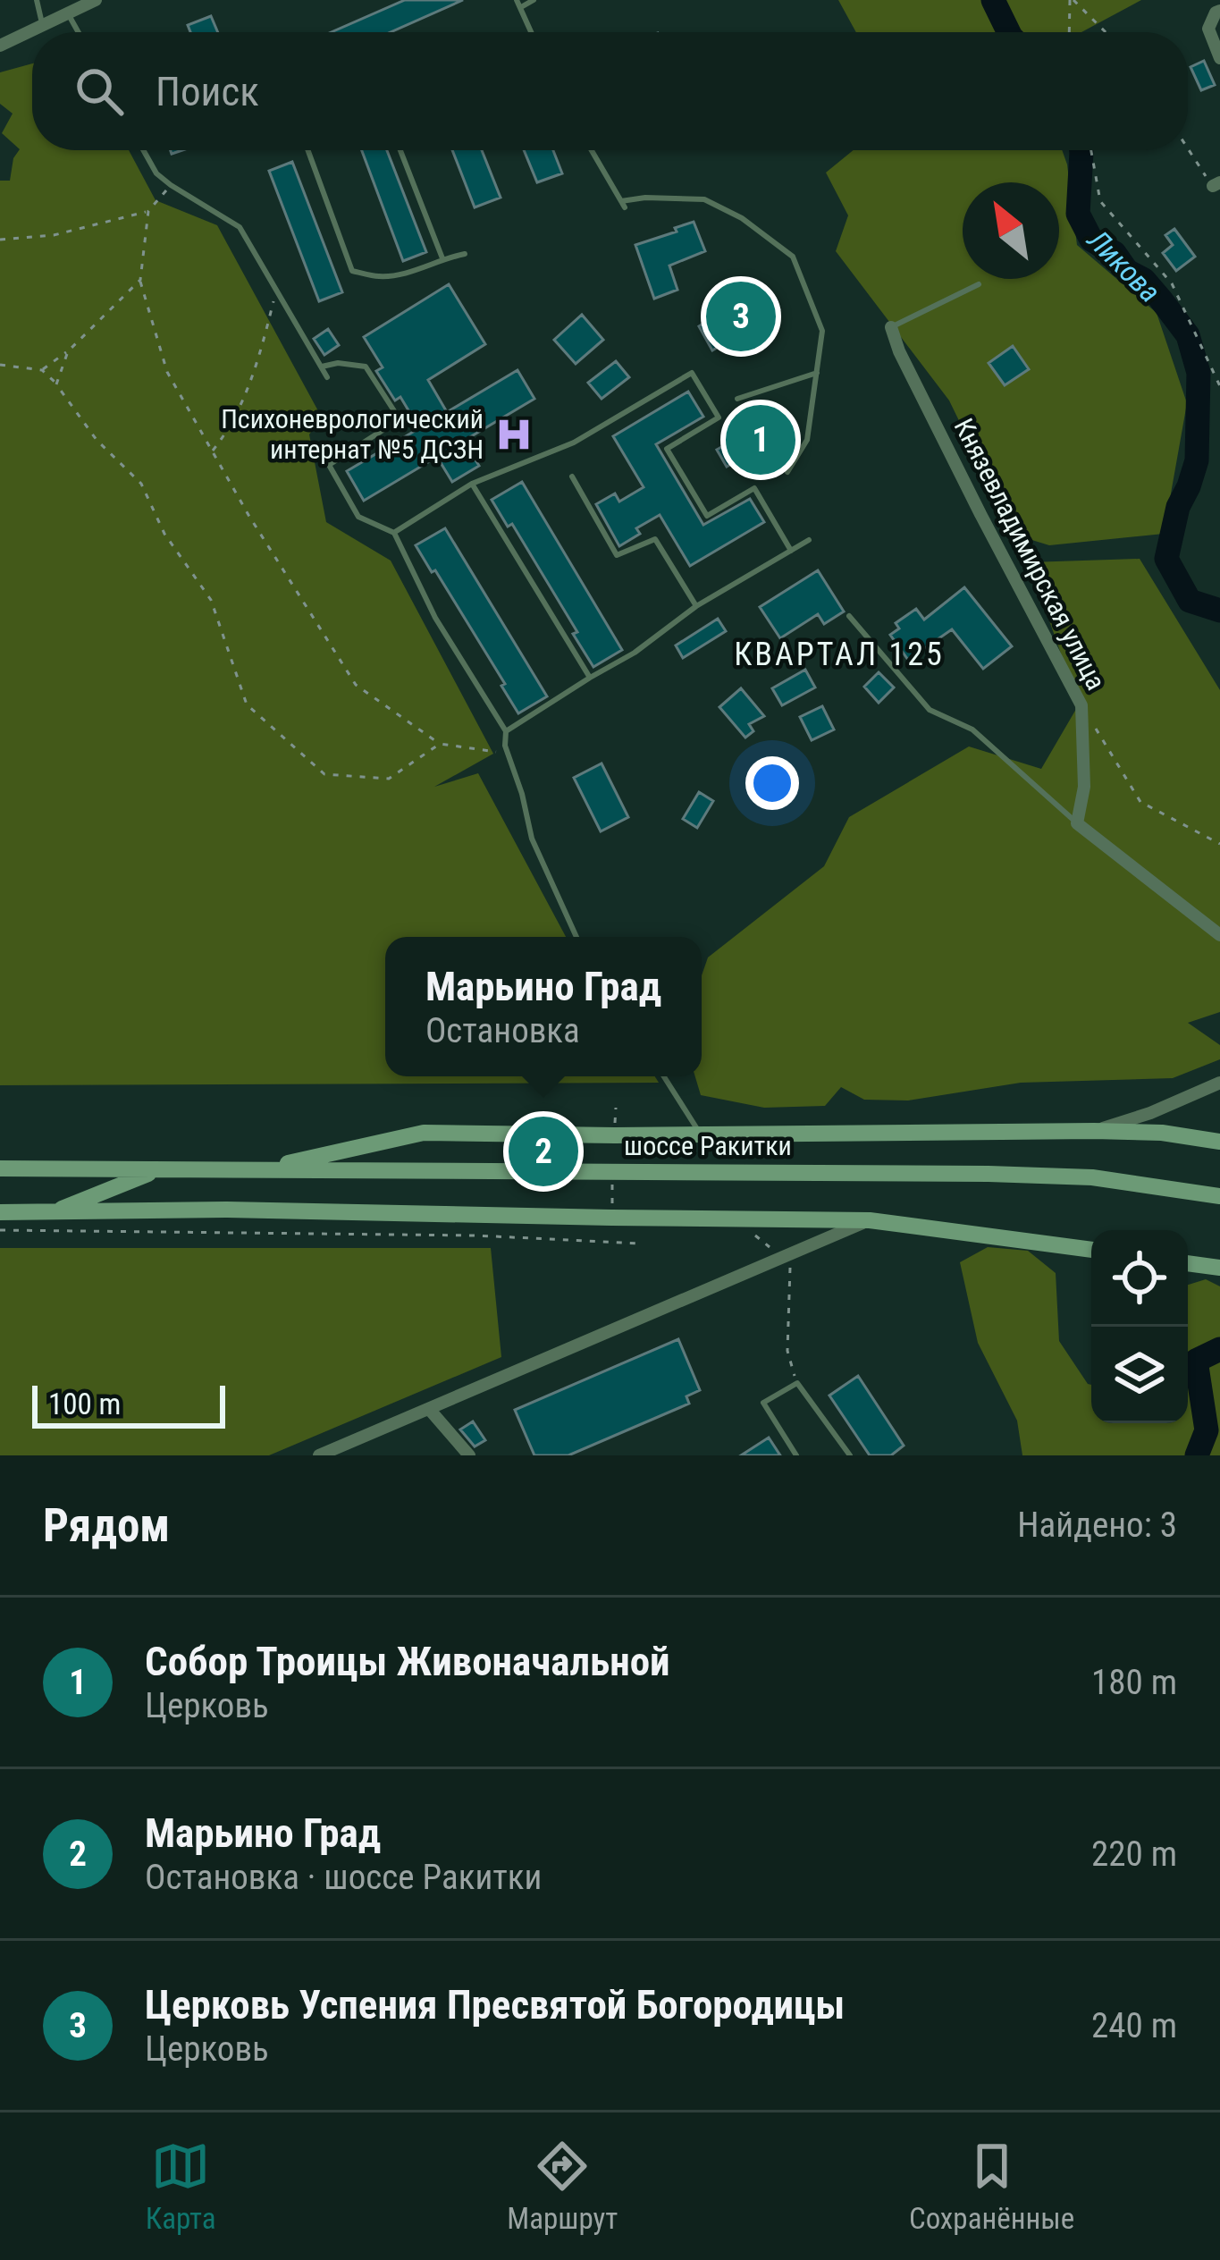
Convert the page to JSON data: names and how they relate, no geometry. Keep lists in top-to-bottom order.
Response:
{
  "streets": {
    "street": ["Князевладимирская улица", "шоссе Ракитки"]
  },
  "districts": ["КВАРТАЛ 125"],
  "water": ["Ликова"],
  "places": {
    "hospital": ["Психоневрологический интернат №5 ДСЗН"]
  },
  "scale_bar": "100 m",
  "north": "top left",
  "page": {
    "search": "Поиск",
    "pins": ["3", "1", "2"],
    "popup": ["Марьино Град", "Остановка"],
    "scale": "100 m",
    "heading": ["Рядом", "Найдено: 3"],
    "list": [
      {
        "mark": "1",
        "name": "Собор Троицы Живоначальной",
        "note": "Церковь",
        "value": "180 m"
      },
      {
        "mark": "2",
        "name": "Марьино Град",
        "note": "Остановка · шоссе Ракитки",
        "value": "220 m"
      },
      {
        "mark": "3",
        "name": "Церковь Успения Пресвятой Богородицы",
        "note": "Церковь",
        "value": "240 m"
      }
    ],
    "nav": ["Карта", "Маршрут", "Сохранённые"]
  }
}
